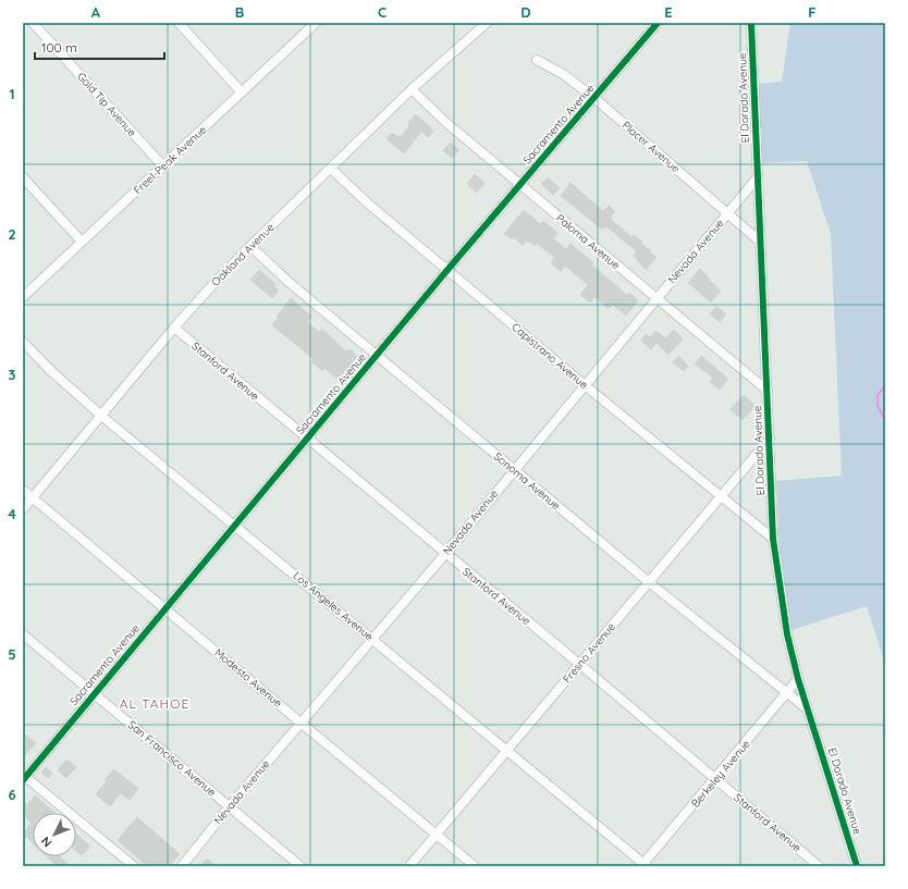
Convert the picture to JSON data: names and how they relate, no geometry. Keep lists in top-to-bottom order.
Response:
{
  "streets": {
    "street": [
      "El Dorado Avenue",
      "Gold Tip Avenue",
      "Sacramento Avenue",
      "Placer Avenue",
      "Freel-Peak Avenue",
      "Paloma Avenue",
      "Nevada Avenue",
      "Oakland Avenue",
      "Capistrano Avenue",
      "Stanford Avenue",
      "Sonoma Avenue",
      "Los Angeles Avenue",
      "Fresno Avenue",
      "Modesto Avenue",
      "San Francisco Avenue",
      "Berkeley Avenue"
    ]
  },
  "crossings": [
    ["El Dorado Avenue", "Placer Avenue"],
    ["El Dorado Avenue", "Paloma Avenue"],
    ["El Dorado Avenue", "Nevada Avenue"],
    ["El Dorado Avenue", "Capistrano Avenue"],
    ["El Dorado Avenue", "Sonoma Avenue"],
    ["El Dorado Avenue", "Fresno Avenue"],
    ["El Dorado Avenue", "Berkeley Avenue"],
    ["Gold Tip Avenue", "Freel-Peak Avenue"],
    ["Sacramento Avenue", "Placer Avenue"],
    ["Sacramento Avenue", "Paloma Avenue"],
    ["Sacramento Avenue", "Capistrano Avenue"],
    ["Sacramento Avenue", "Stanford Avenue"],
    ["Sacramento Avenue", "Sonoma Avenue"],
    ["Sacramento Avenue", "Los Angeles Avenue"],
    ["Sacramento Avenue", "Modesto Avenue"],
    ["Sacramento Avenue", "San Francisco Avenue"],
    ["Placer Avenue", "Nevada Avenue"],
    ["Paloma Avenue", "Nevada Avenue"],
    ["Paloma Avenue", "Oakland Avenue"],
    ["Nevada Avenue", "Capistrano Avenue"],
    ["Nevada Avenue", "Stanford Avenue"],
    ["Nevada Avenue", "Sonoma Avenue"],
    ["Nevada Avenue", "Los Angeles Avenue"],
    ["Nevada Avenue", "Modesto Avenue"],
    ["Nevada Avenue", "San Francisco Avenue"],
    ["Oakland Avenue", "Capistrano Avenue"],
    ["Oakland Avenue", "Stanford Avenue"],
    ["Oakland Avenue", "Sonoma Avenue"],
    ["Oakland Avenue", "Los Angeles Avenue"],
    ["Oakland Avenue", "Modesto Avenue"],
    ["Capistrano Avenue", "Fresno Avenue"],
    ["Stanford Avenue", "Fresno Avenue"],
    ["Stanford Avenue", "Berkeley Avenue"],
    ["Sonoma Avenue", "Fresno Avenue"],
    ["Sonoma Avenue", "Berkeley Avenue"],
    ["Los Angeles Avenue", "Fresno Avenue"],
    ["Los Angeles Avenue", "Berkeley Avenue"],
    ["Fresno Avenue", "Modesto Avenue"]
  ],
  "districts": ["AL TAHOE"],
  "scale_bar": "100 m",
  "north": "bottom left",
  "grid": {
    "columns": [
      "A",
      "B",
      "C",
      "D",
      "E",
      "F"
    ],
    "rows": [
      "1",
      "2",
      "3",
      "4",
      "5",
      "6"
    ]
  }
}
